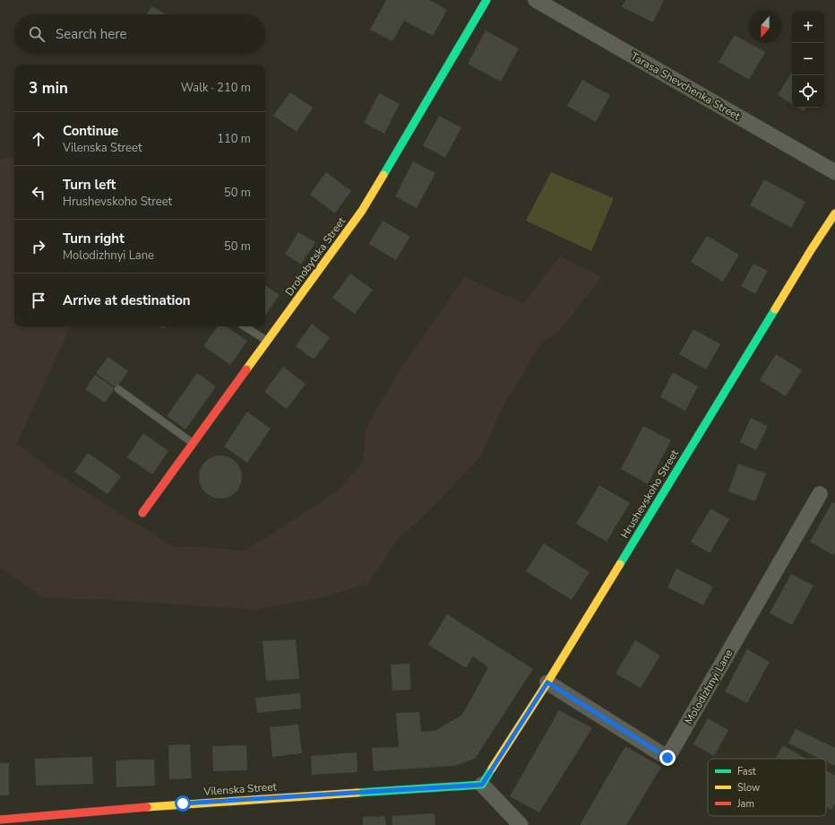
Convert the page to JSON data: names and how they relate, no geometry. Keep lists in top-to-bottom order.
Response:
{
  "streets": {
    "street": [
      "Tarasa Shevchenka Street",
      "Drohobytska Street",
      "Hrushevskoho Street",
      "Molodizhnyi Lane",
      "Vilenska Street"
    ]
  },
  "crossings": [
    ["Hrushevskoho Street", "Molodizhnyi Lane"],
    ["Hrushevskoho Street", "Vilenska Street"]
  ],
  "legend": ["Fast", "Slow", "Jam"],
  "north": "bottom",
  "page": {
    "map_buttons": ["+", "−"],
    "search": "Search here",
    "heading": ["3 min", "Walk · 210 m"],
    "list": [
      ["Continue", "Vilenska Street", "110 m"],
      ["Turn left", "Hrushevskoho Street", "50 m"],
      ["Turn right", "Molodizhnyi Lane", "50 m"],
      "Arrive at destination"
    ]
  }
}
